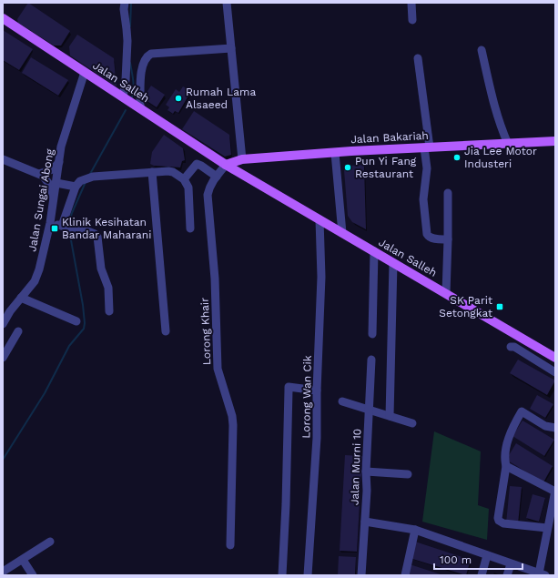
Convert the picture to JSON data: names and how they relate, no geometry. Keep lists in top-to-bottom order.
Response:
{
  "streets": {
    "main road": ["Jalan Salleh", "Jalan Bakariah"],
    "street": [
      "Jalan Sungai Abong",
      "Lorong Khair",
      "Lorong Wan Cik",
      "Jalan Murni 10"
    ]
  },
  "crossings": [
    ["Jalan Salleh", "Jalan Bakariah"],
    ["Jalan Salleh", "Jalan Sungai Abong"],
    ["Jalan Salleh", "Lorong Khair"],
    ["Jalan Salleh", "Lorong Wan Cik"],
    ["Jalan Bakariah", "Lorong Khair"]
  ],
  "places": {
    "other": ["Rumah Lama Alsaeed", "Jia Lee Motor Industeri", "Pun Yi Fang Restaurant"],
    "transit": ["Klinik Kesihatan Bandar Maharani", "SK Parit Setongkat"]
  },
  "scale_bar": "100 m"
}
